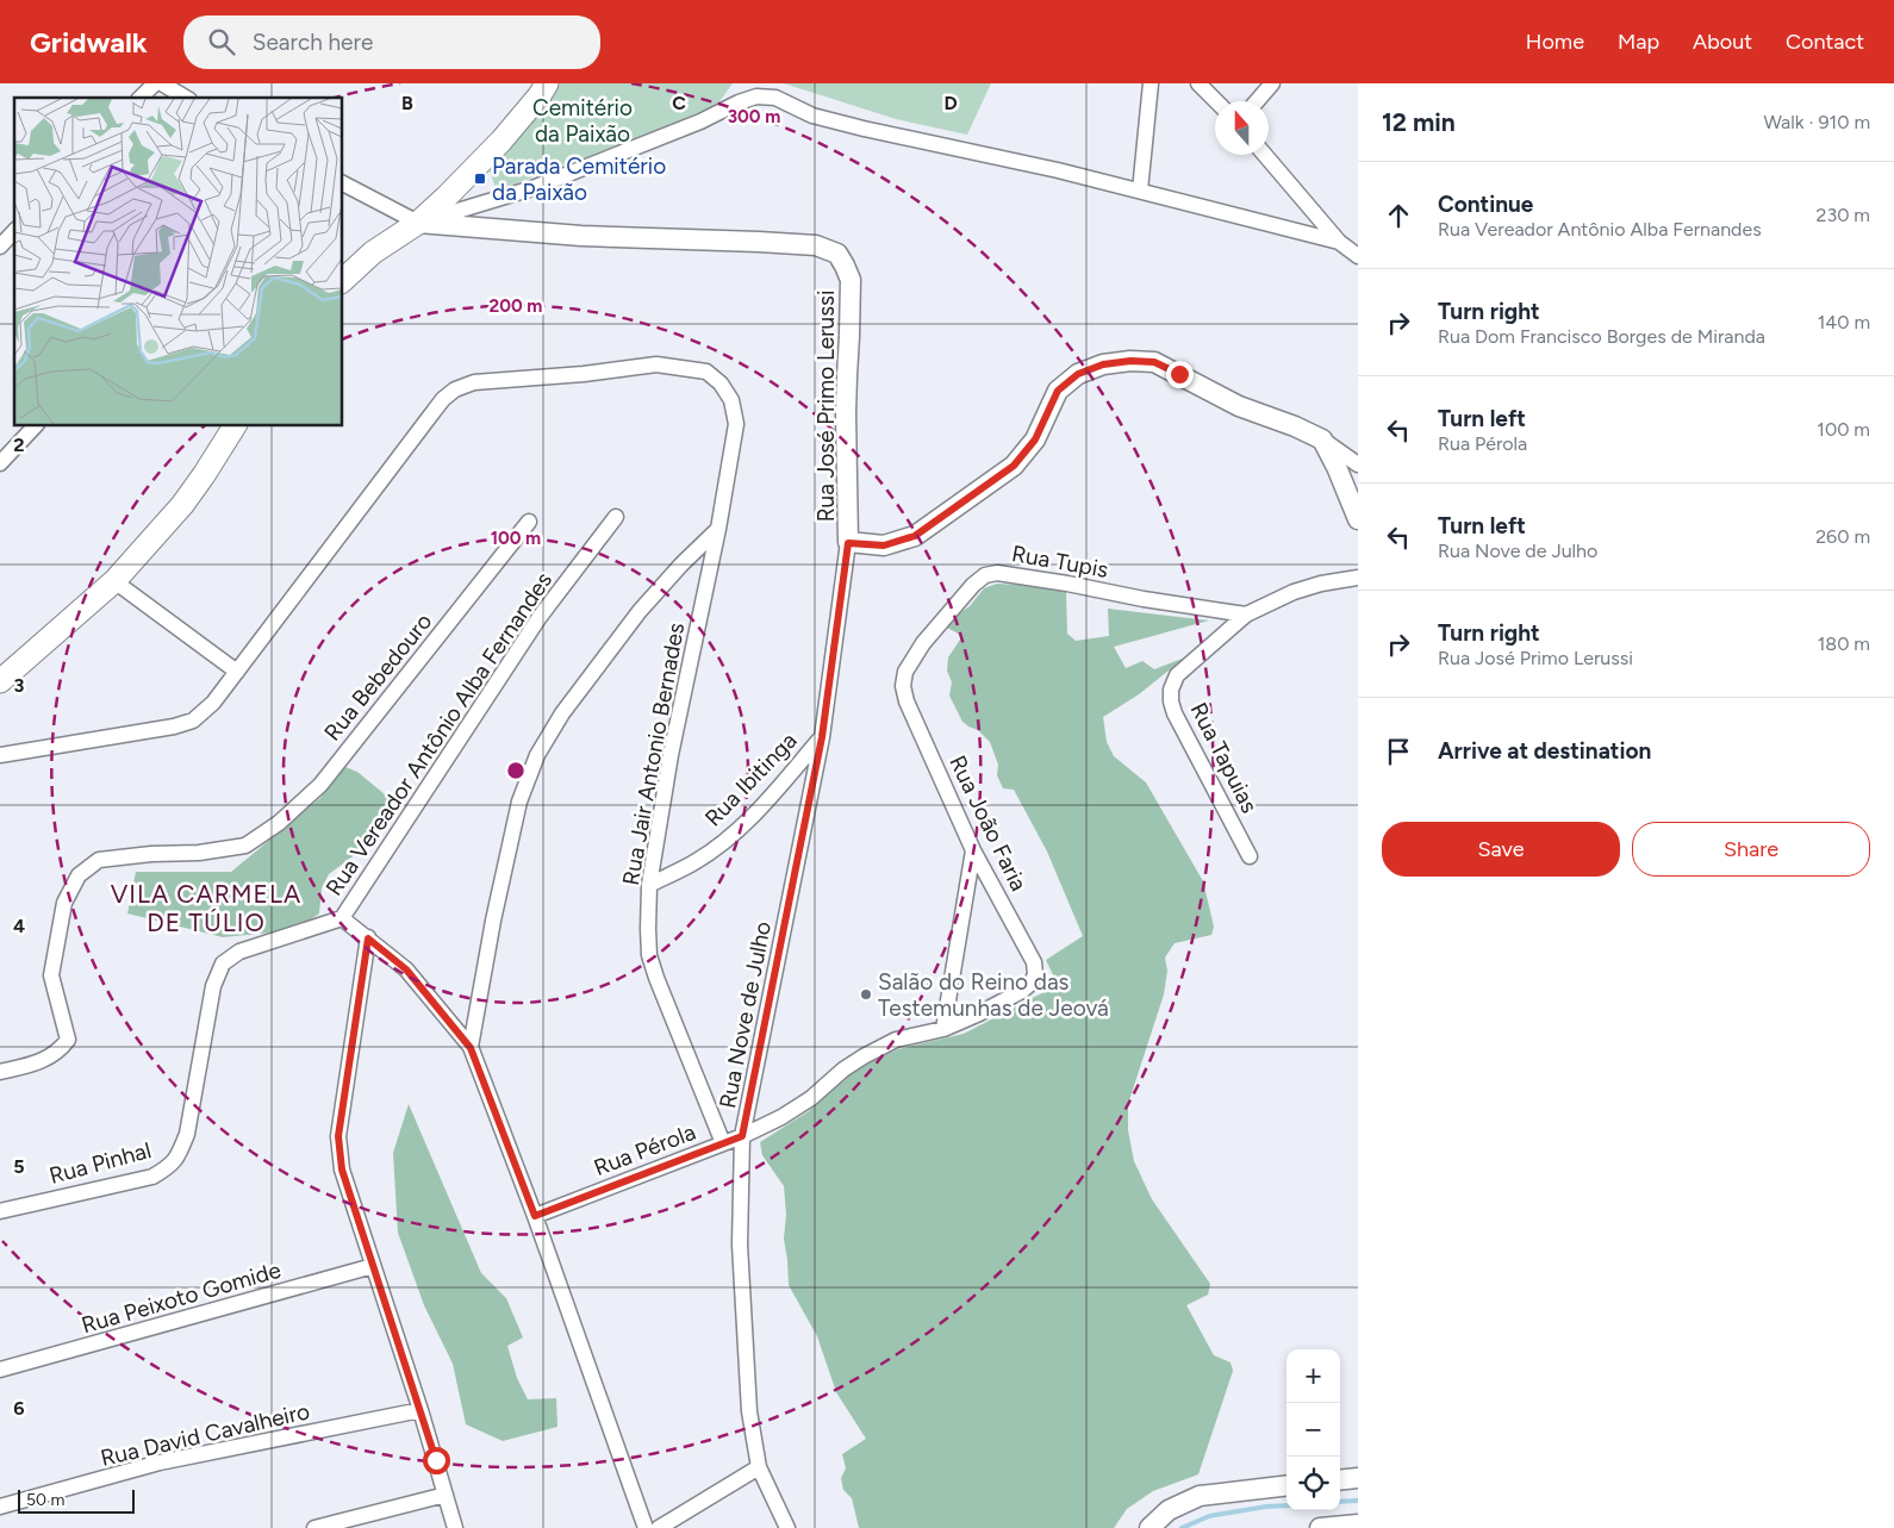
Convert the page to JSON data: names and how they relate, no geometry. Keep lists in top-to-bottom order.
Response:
{
  "streets": {
    "street": [
      "Rua José Primo Lerussi",
      "Rua Tupis",
      "Rua Bebedouro",
      "Rua Vereador Antônio Alba Fernandes",
      "Rua Jair Antonio Bernades",
      "Rua Tapuias",
      "Rua Ibitinga",
      "Rua João Faria",
      "Rua Nove de Julho",
      "Rua Pérola",
      "Rua Pinhal",
      "Rua Peixoto Gomide",
      "Rua David Cavalheiro"
    ]
  },
  "crossings": [
    ["Rua José Primo Lerussi", "Rua Nove de Julho"],
    ["Rua Tupis", "Rua Tapuias"],
    ["Rua Tupis", "Rua João Faria"],
    ["Rua Vereador Antônio Alba Fernandes", "Rua Pinhal"],
    ["Rua Jair Antonio Bernades", "Rua Ibitinga"],
    ["Rua Jair Antonio Bernades", "Rua Pérola"],
    ["Rua Ibitinga", "Rua Nove de Julho"],
    ["Rua João Faria", "Rua Pérola"],
    ["Rua Nove de Julho", "Rua Pérola"]
  ],
  "districts": ["VILA CARMELA DE TÚLIO"],
  "parks": ["Cemitério da Paixão"],
  "places": {
    "transit": ["Parada Cemitério da Paixão"],
    "other": ["Salão do Reino das Testemunhas de Jeová"]
  },
  "scale_bar": "50 m",
  "north": "top",
  "page": {
    "header": "Gridwalk",
    "search": "Search here",
    "nav": [
      "Home",
      "Map",
      "About",
      "Contact"
    ],
    "heading": ["12 min", "Walk · 910 m"],
    "list": [
      ["Continue", "Rua Vereador Antônio Alba Fernandes", "230 m"],
      ["Turn right", "Rua Dom Francisco Borges de Miranda", "140 m"],
      ["Turn left", "Rua Pérola", "100 m"],
      ["Turn left", "Rua Nove de Julho", "260 m"],
      ["Turn right", "Rua José Primo Lerussi", "180 m"],
      "Arrive at destination"
    ],
    "buttons": ["Save", "Share"],
    "map_buttons": ["+", "−"],
    "scale": "50 m"
  },
  "grid": {
    "columns": ["B", "C", "D"],
    "rows": [
      "2",
      "3",
      "4",
      "5",
      "6"
    ]
  },
  "rings": ["300 m", "200 m", "100 m"]
}
